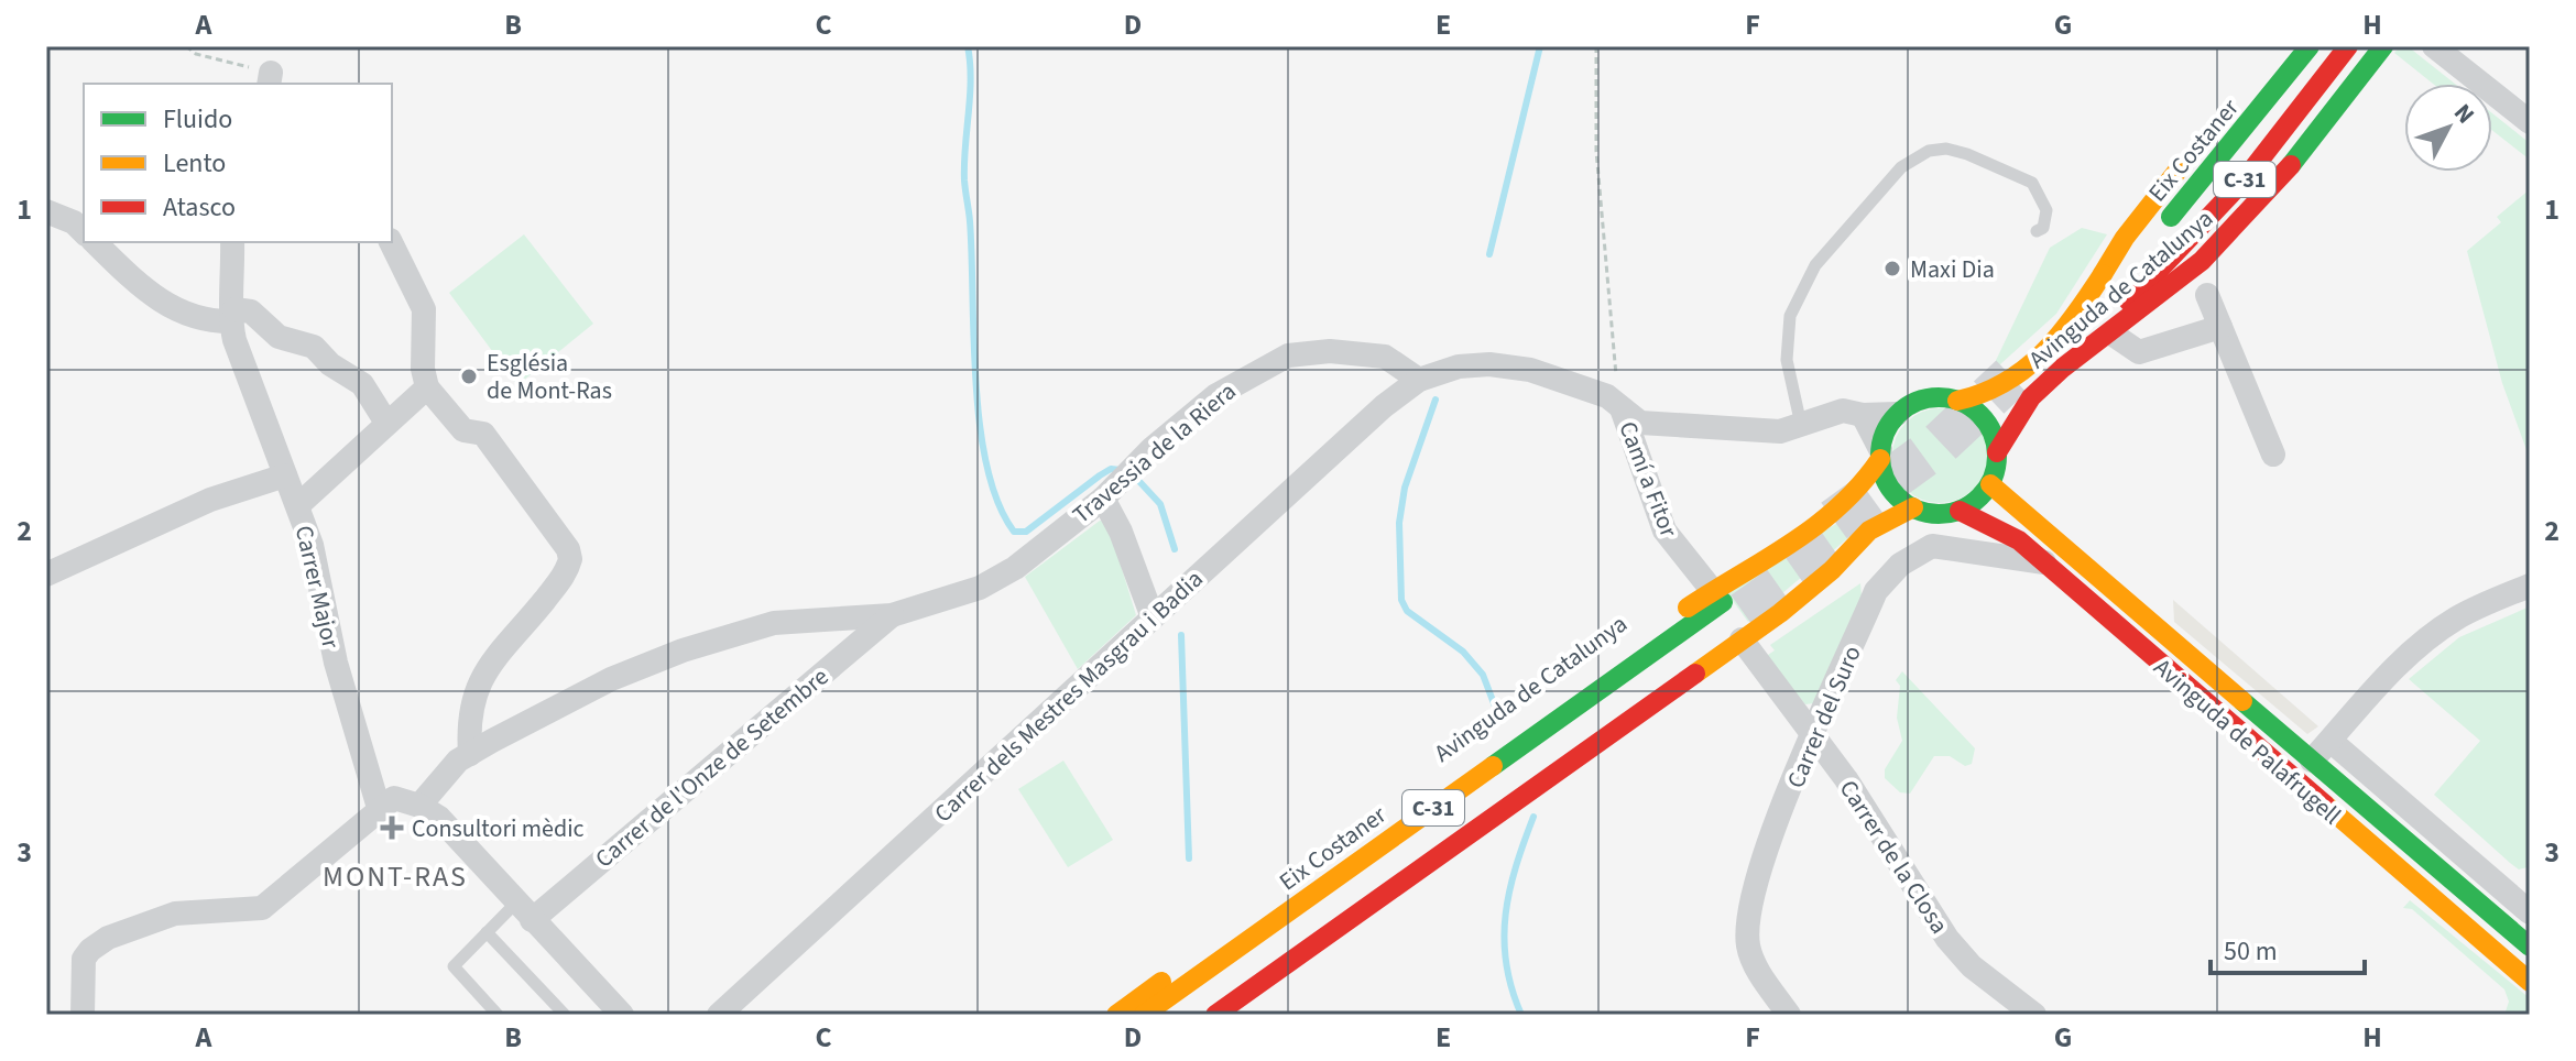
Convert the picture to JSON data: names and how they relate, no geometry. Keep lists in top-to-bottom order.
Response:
{
  "streets": {
    "main road": [
      "Eix Costaner",
      "C-31",
      "Avinguda de Catalunya",
      "Avinguda de Palafrugell"
    ],
    "street": [
      "Travessia de la Riera",
      "Camí a Fitor",
      "Carrer Major",
      "Carrer dels Mestres Masgrau i Badia",
      "Carrer del Suro",
      "Carrer de l'Onze de Setembre",
      "Carrer de la Closa"
    ]
  },
  "crossings": [
    ["Eix Costaner", "Avinguda de Catalunya"],
    ["Eix Costaner", "Camí a Fitor"],
    ["Avinguda de Catalunya", "Camí a Fitor"],
    ["Avinguda de Catalunya", "Avinguda de Palafrugell"],
    ["Travessia de la Riera", "Carrer dels Mestres Masgrau i Badia"],
    ["Travessia de la Riera", "Carrer de l'Onze de Setembre"],
    ["Carrer del Suro", "Avinguda de Palafrugell"],
    ["Carrer del Suro", "Carrer de la Closa"]
  ],
  "districts": ["MONT-RAS"],
  "places": {
    "other": ["Maxi Dia", "Església de Mont-Ras"],
    "health": ["Consultori mèdic"]
  },
  "legend": ["Fluido", "Lento", "Atasco"],
  "scale_bar": "50 m",
  "north": "top right",
  "grid": {
    "columns": [
      "A",
      "B",
      "C",
      "D",
      "E",
      "F",
      "G",
      "H"
    ],
    "rows": ["1", "2", "3"]
  }
}
